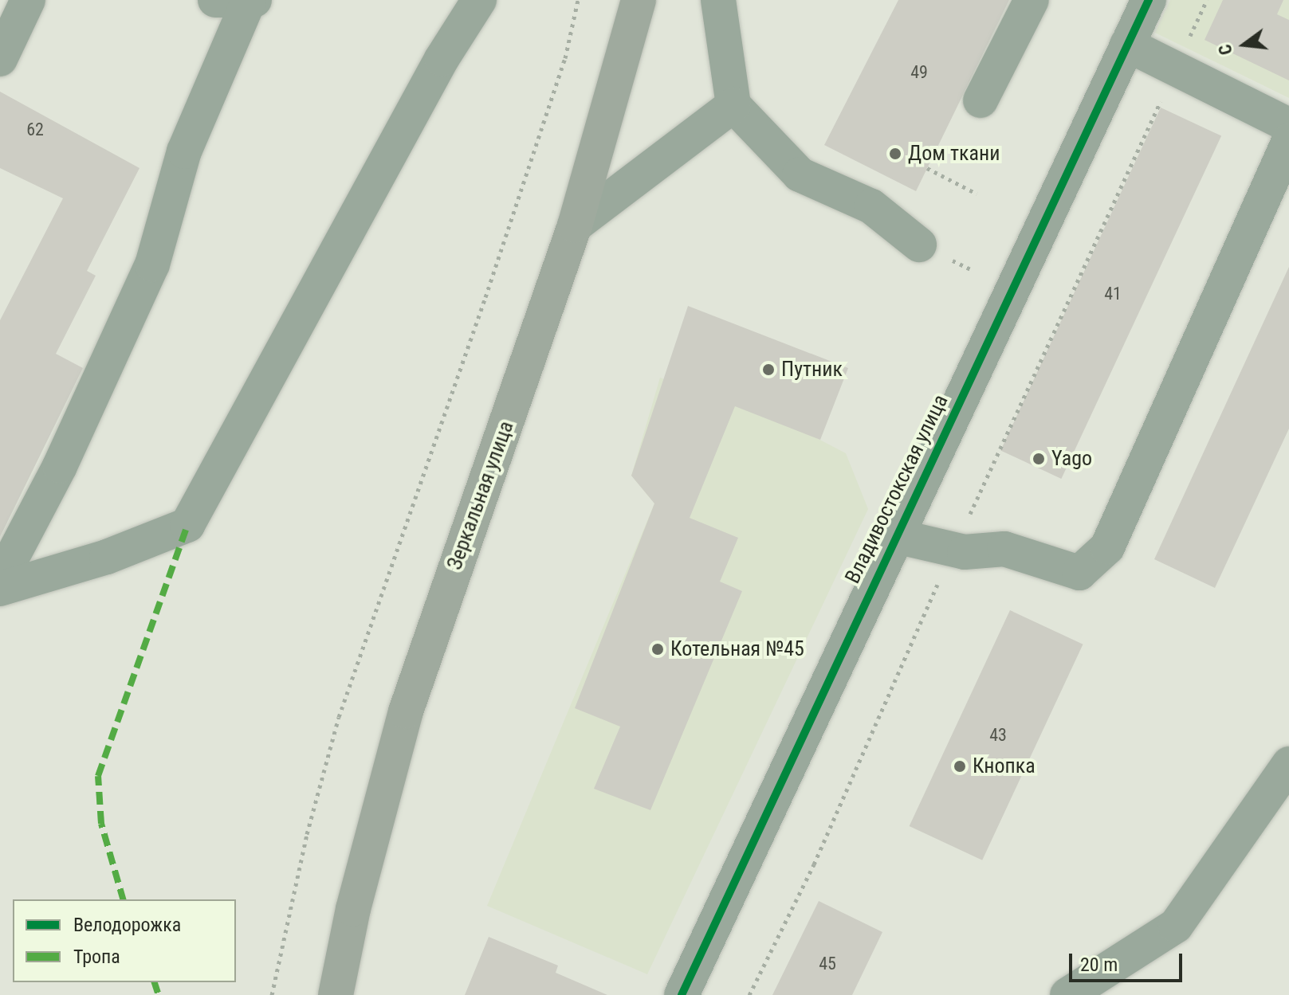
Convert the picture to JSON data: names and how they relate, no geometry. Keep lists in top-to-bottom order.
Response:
{
  "streets": {
    "main road": ["Зеркальная улица"],
    "street": ["Владивостокская улица"]
  },
  "places": [
    "Дом ткани",
    "Путник",
    "Yago",
    "Котельная №45",
    "Кнопка"
  ],
  "house_numbers": [
    "49",
    "62",
    "41",
    "43",
    "45"
  ],
  "legend": ["Велодорожка", "Тропа"],
  "scale_bar": "20 m",
  "north": "left"
}
